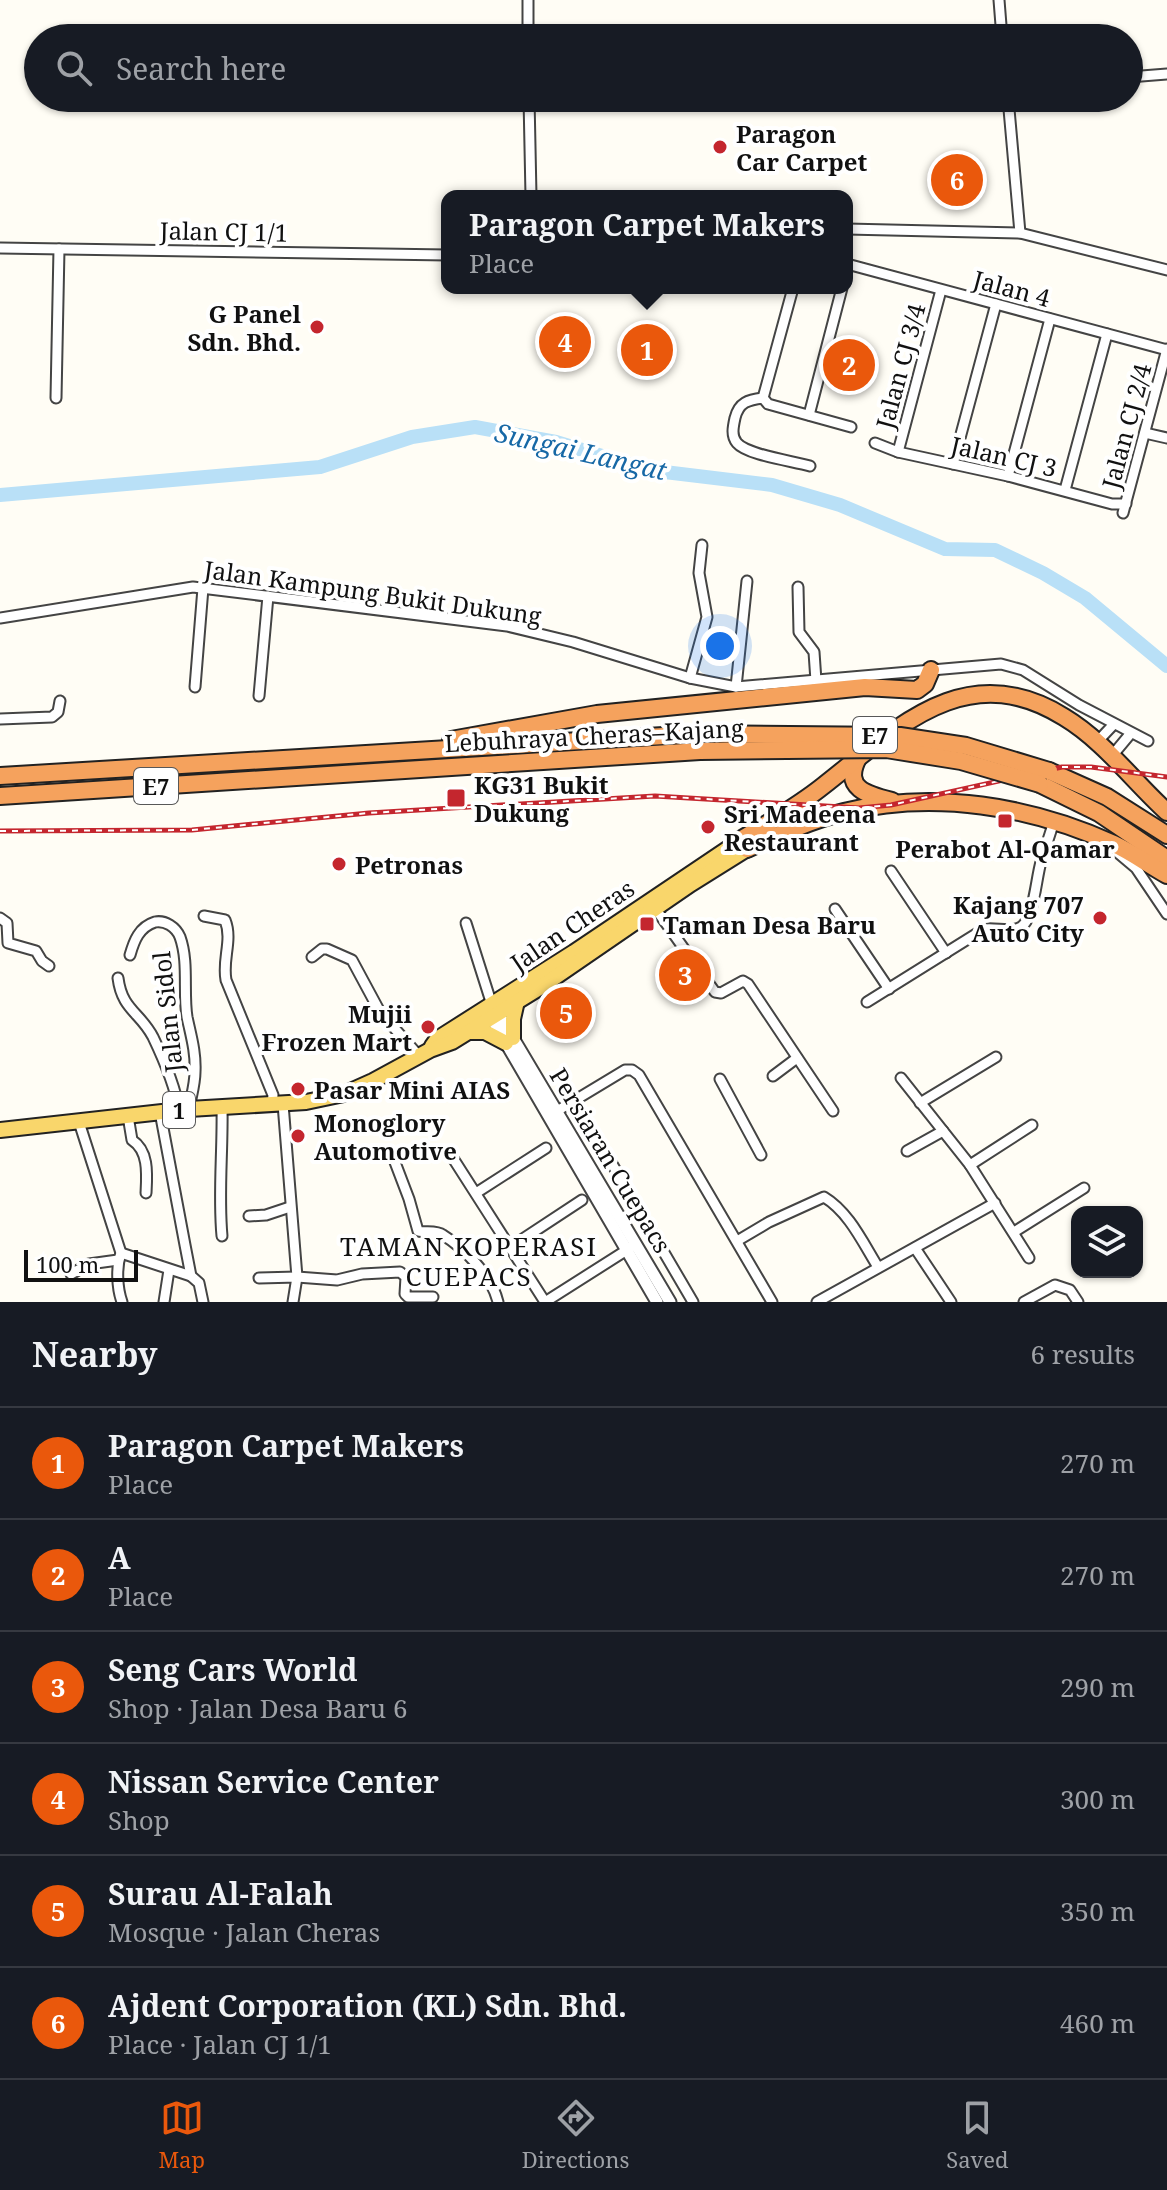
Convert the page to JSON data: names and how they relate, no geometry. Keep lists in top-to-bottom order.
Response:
{
  "streets": {
    "highway": ["Lebuhraya Cheras–Kajang", "E7"],
    "main road": ["Jalan Cheras", "1"],
    "street": [
      "Jalan CJ 1/1",
      "Jalan 4",
      "Jalan CJ 3/4",
      "Jalan CJ 2/4",
      "Jalan CJ 3",
      "Jalan Kampung Bukit Dukung",
      "Jalan Sidol",
      "Persiaran Cuepacs"
    ]
  },
  "crossings": [
    ["Jalan 4", "Jalan CJ 3/4"],
    ["Jalan 4", "Jalan CJ 2/4"],
    ["Jalan CJ 3/4", "Jalan CJ 3"],
    ["Jalan CJ 2/4", "Jalan CJ 3"],
    ["Jalan Cheras", "Jalan Sidol"],
    ["Jalan Cheras", "Persiaran Cuepacs"]
  ],
  "districts": ["TAMAN KOPERASI CUEPACS"],
  "water": ["Sungai Langat"],
  "places": {
    "other": [
      "Paragon Car Carpet",
      "G Panel Sdn. Bhd.",
      "Sri Madeena Restaurant",
      "Petronas",
      "Kajang 707 Auto City",
      "Mujii Frozen Mart",
      "Pasar Mini AIAS",
      "Monoglory Automotive"
    ],
    "transit": ["KG31 Bukit Dukung", "Perabot Al-Qamar", "Taman Desa Baru"]
  },
  "scale_bar": "100 m",
  "page": {
    "search": "Search here",
    "pins": [
      "6",
      "4",
      "1",
      "2",
      "3",
      "5"
    ],
    "popup": ["Paragon Carpet Makers", "Place"],
    "scale": "100 m",
    "heading": ["Nearby", "6 results"],
    "list": [
      {
        "mark": "1",
        "name": "Paragon Carpet Makers",
        "note": "Place",
        "value": "270 m"
      },
      {
        "mark": "2",
        "name": "A",
        "note": "Place",
        "value": "270 m"
      },
      {
        "mark": "3",
        "name": "Seng Cars World",
        "note": "Shop · Jalan Desa Baru 6",
        "value": "290 m"
      },
      {
        "mark": "4",
        "name": "Nissan Service Center",
        "note": "Shop",
        "value": "300 m"
      },
      {
        "mark": "5",
        "name": "Surau Al-Falah",
        "note": "Mosque · Jalan Cheras",
        "value": "350 m"
      },
      {
        "mark": "6",
        "name": "Ajdent Corporation (KL) Sdn. Bhd.",
        "note": "Place · Jalan CJ 1/1",
        "value": "460 m"
      }
    ],
    "nav": ["Map", "Directions", "Saved"]
  }
}
